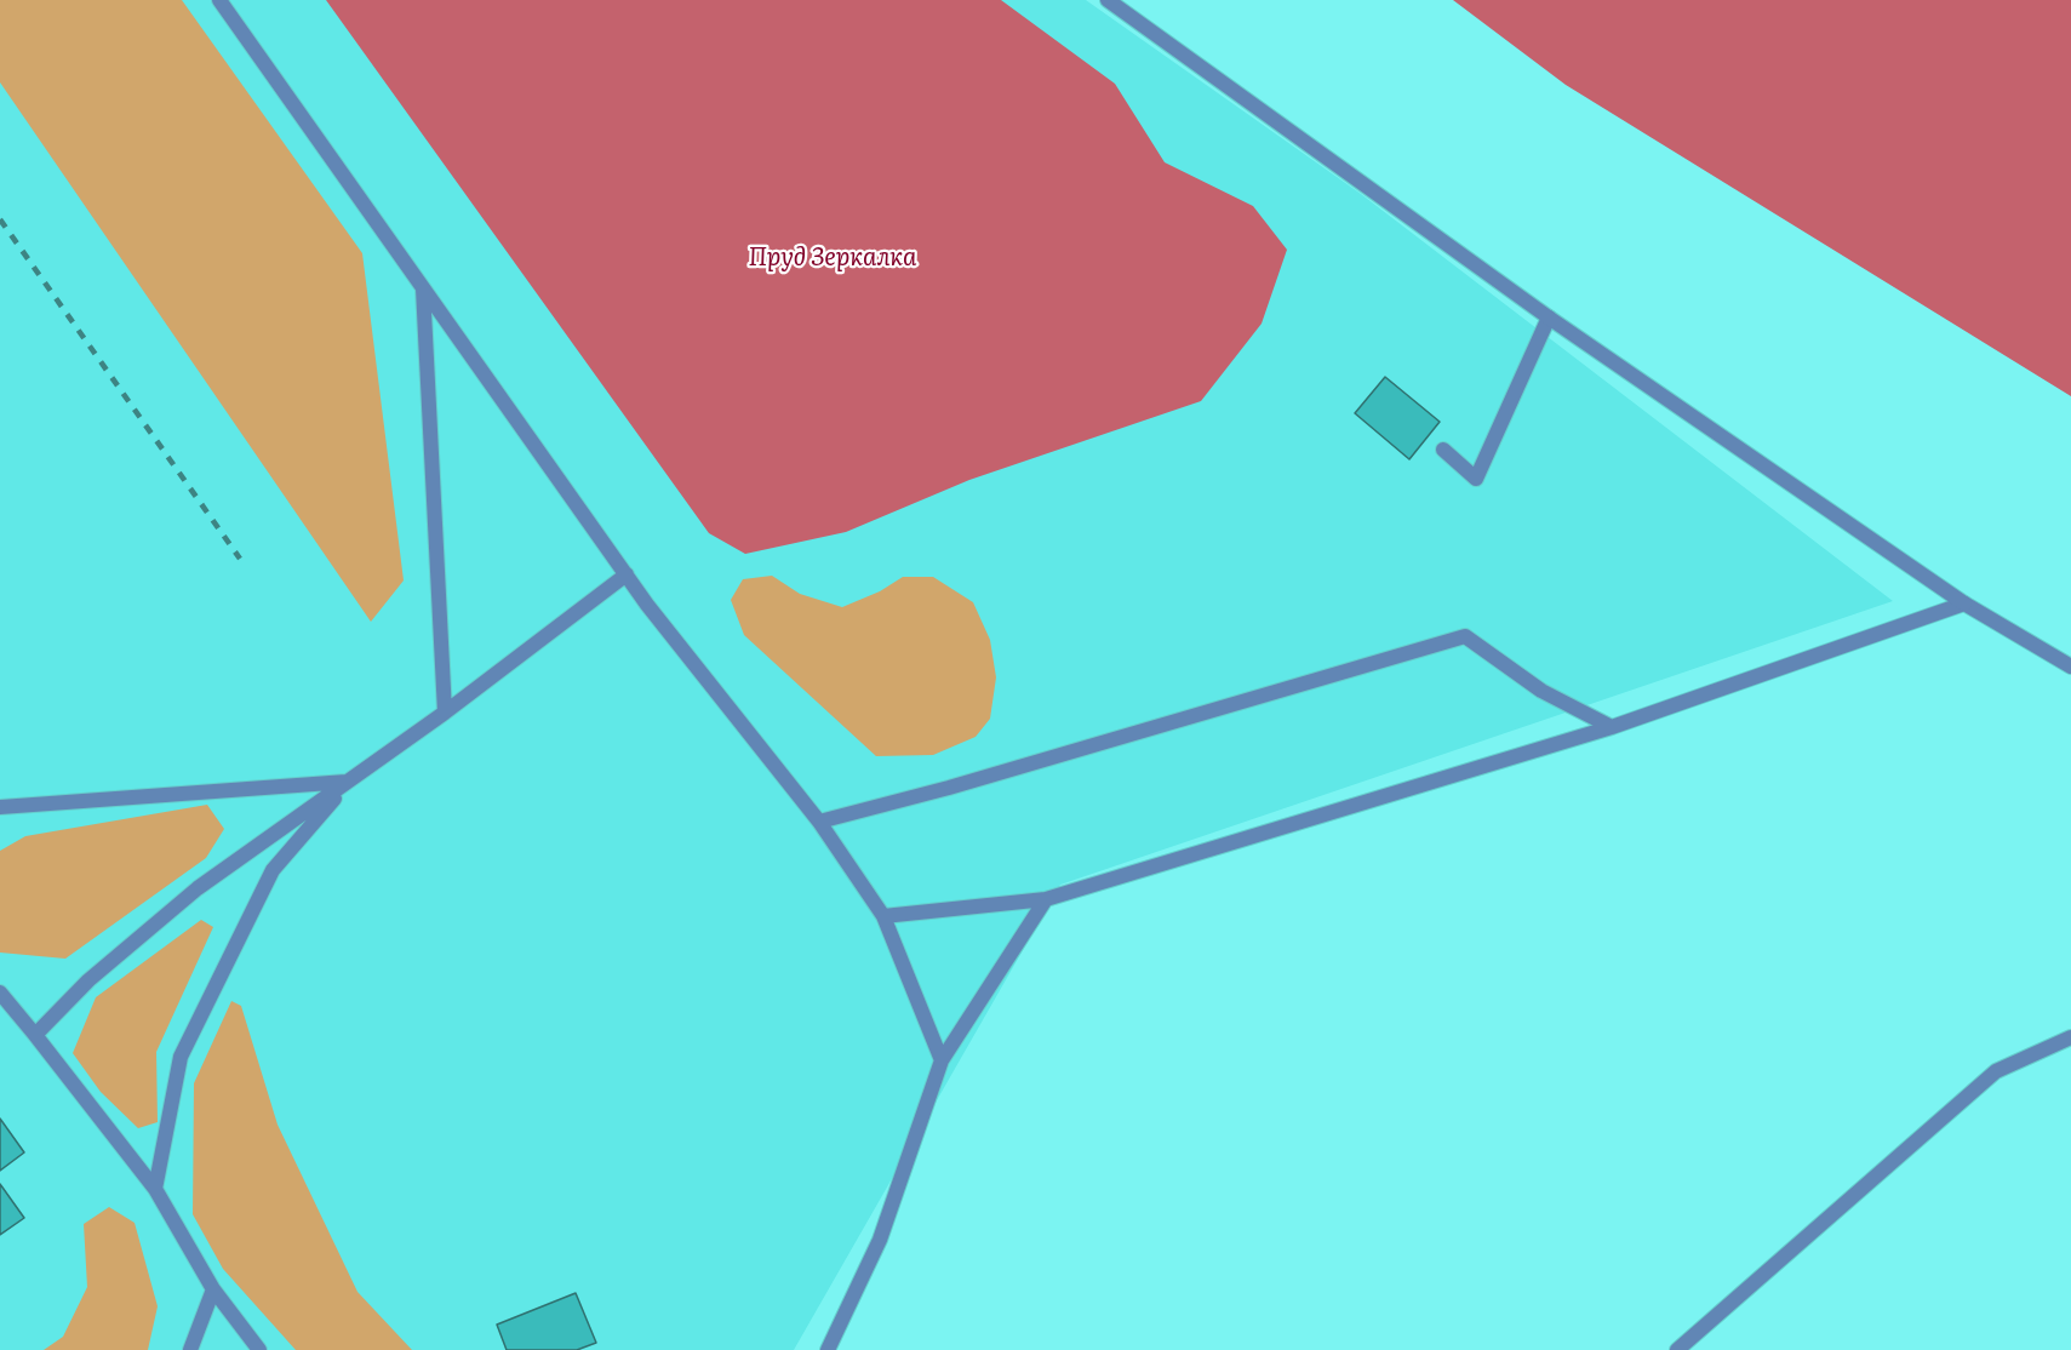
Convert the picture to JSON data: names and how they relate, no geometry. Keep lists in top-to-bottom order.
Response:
{
  "water": ["Пруд Зеркалка"]
}
